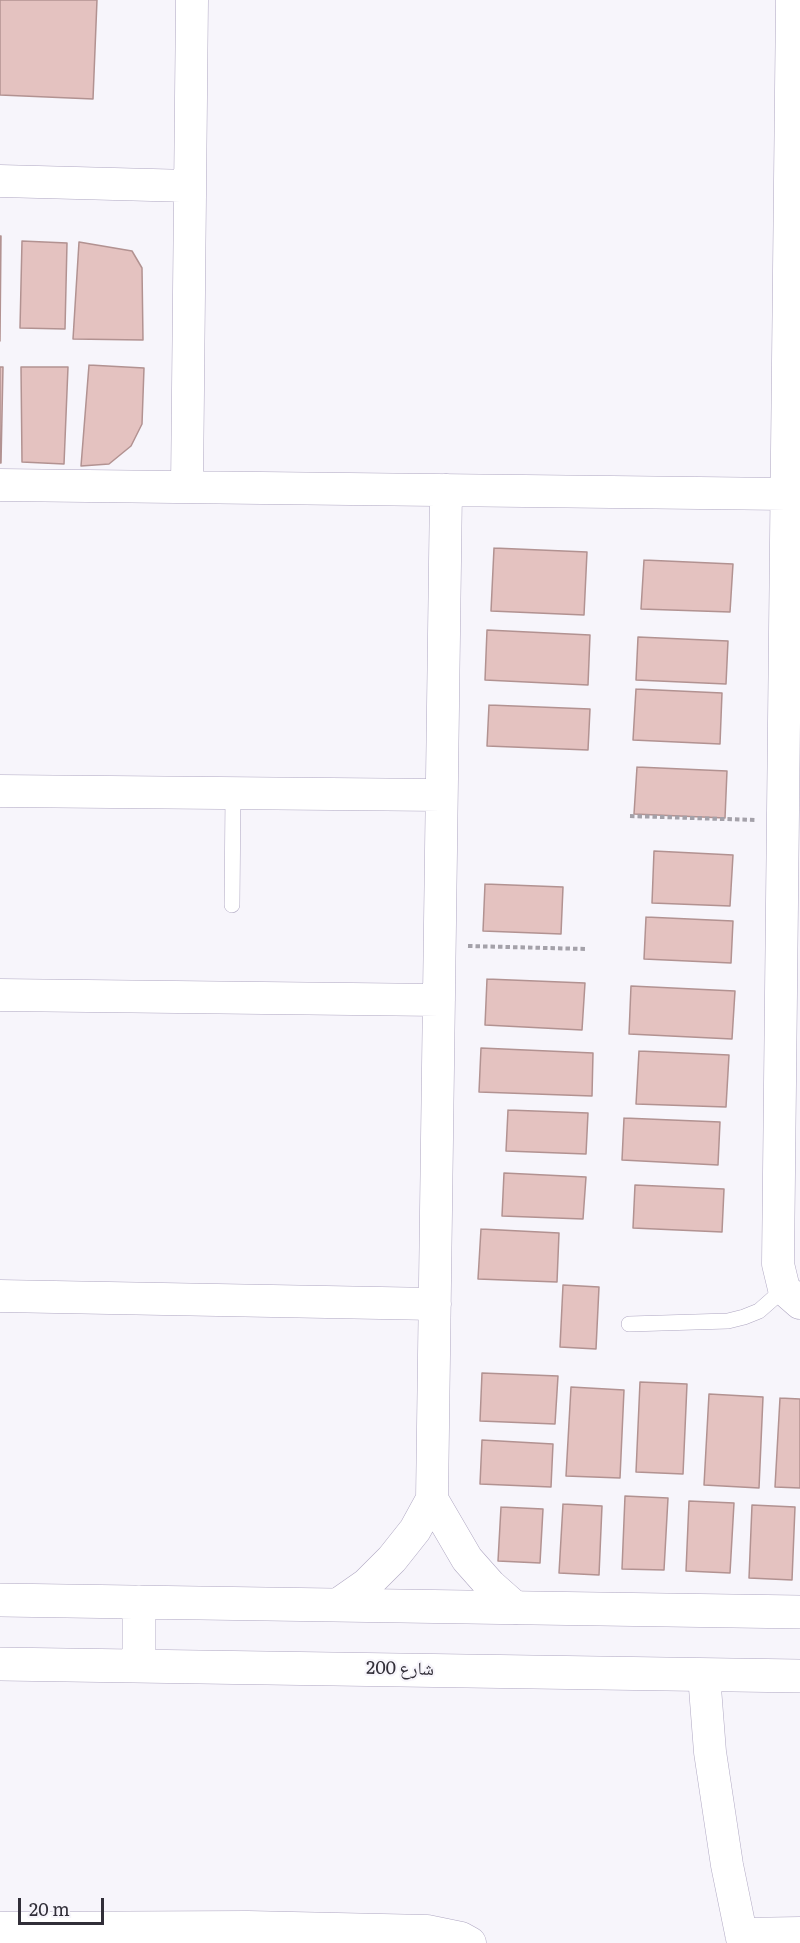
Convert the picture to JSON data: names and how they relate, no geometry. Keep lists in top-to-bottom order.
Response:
{
  "streets": {
    "street": ["شارع 200"]
  },
  "scale_bar": "20 m"
}
